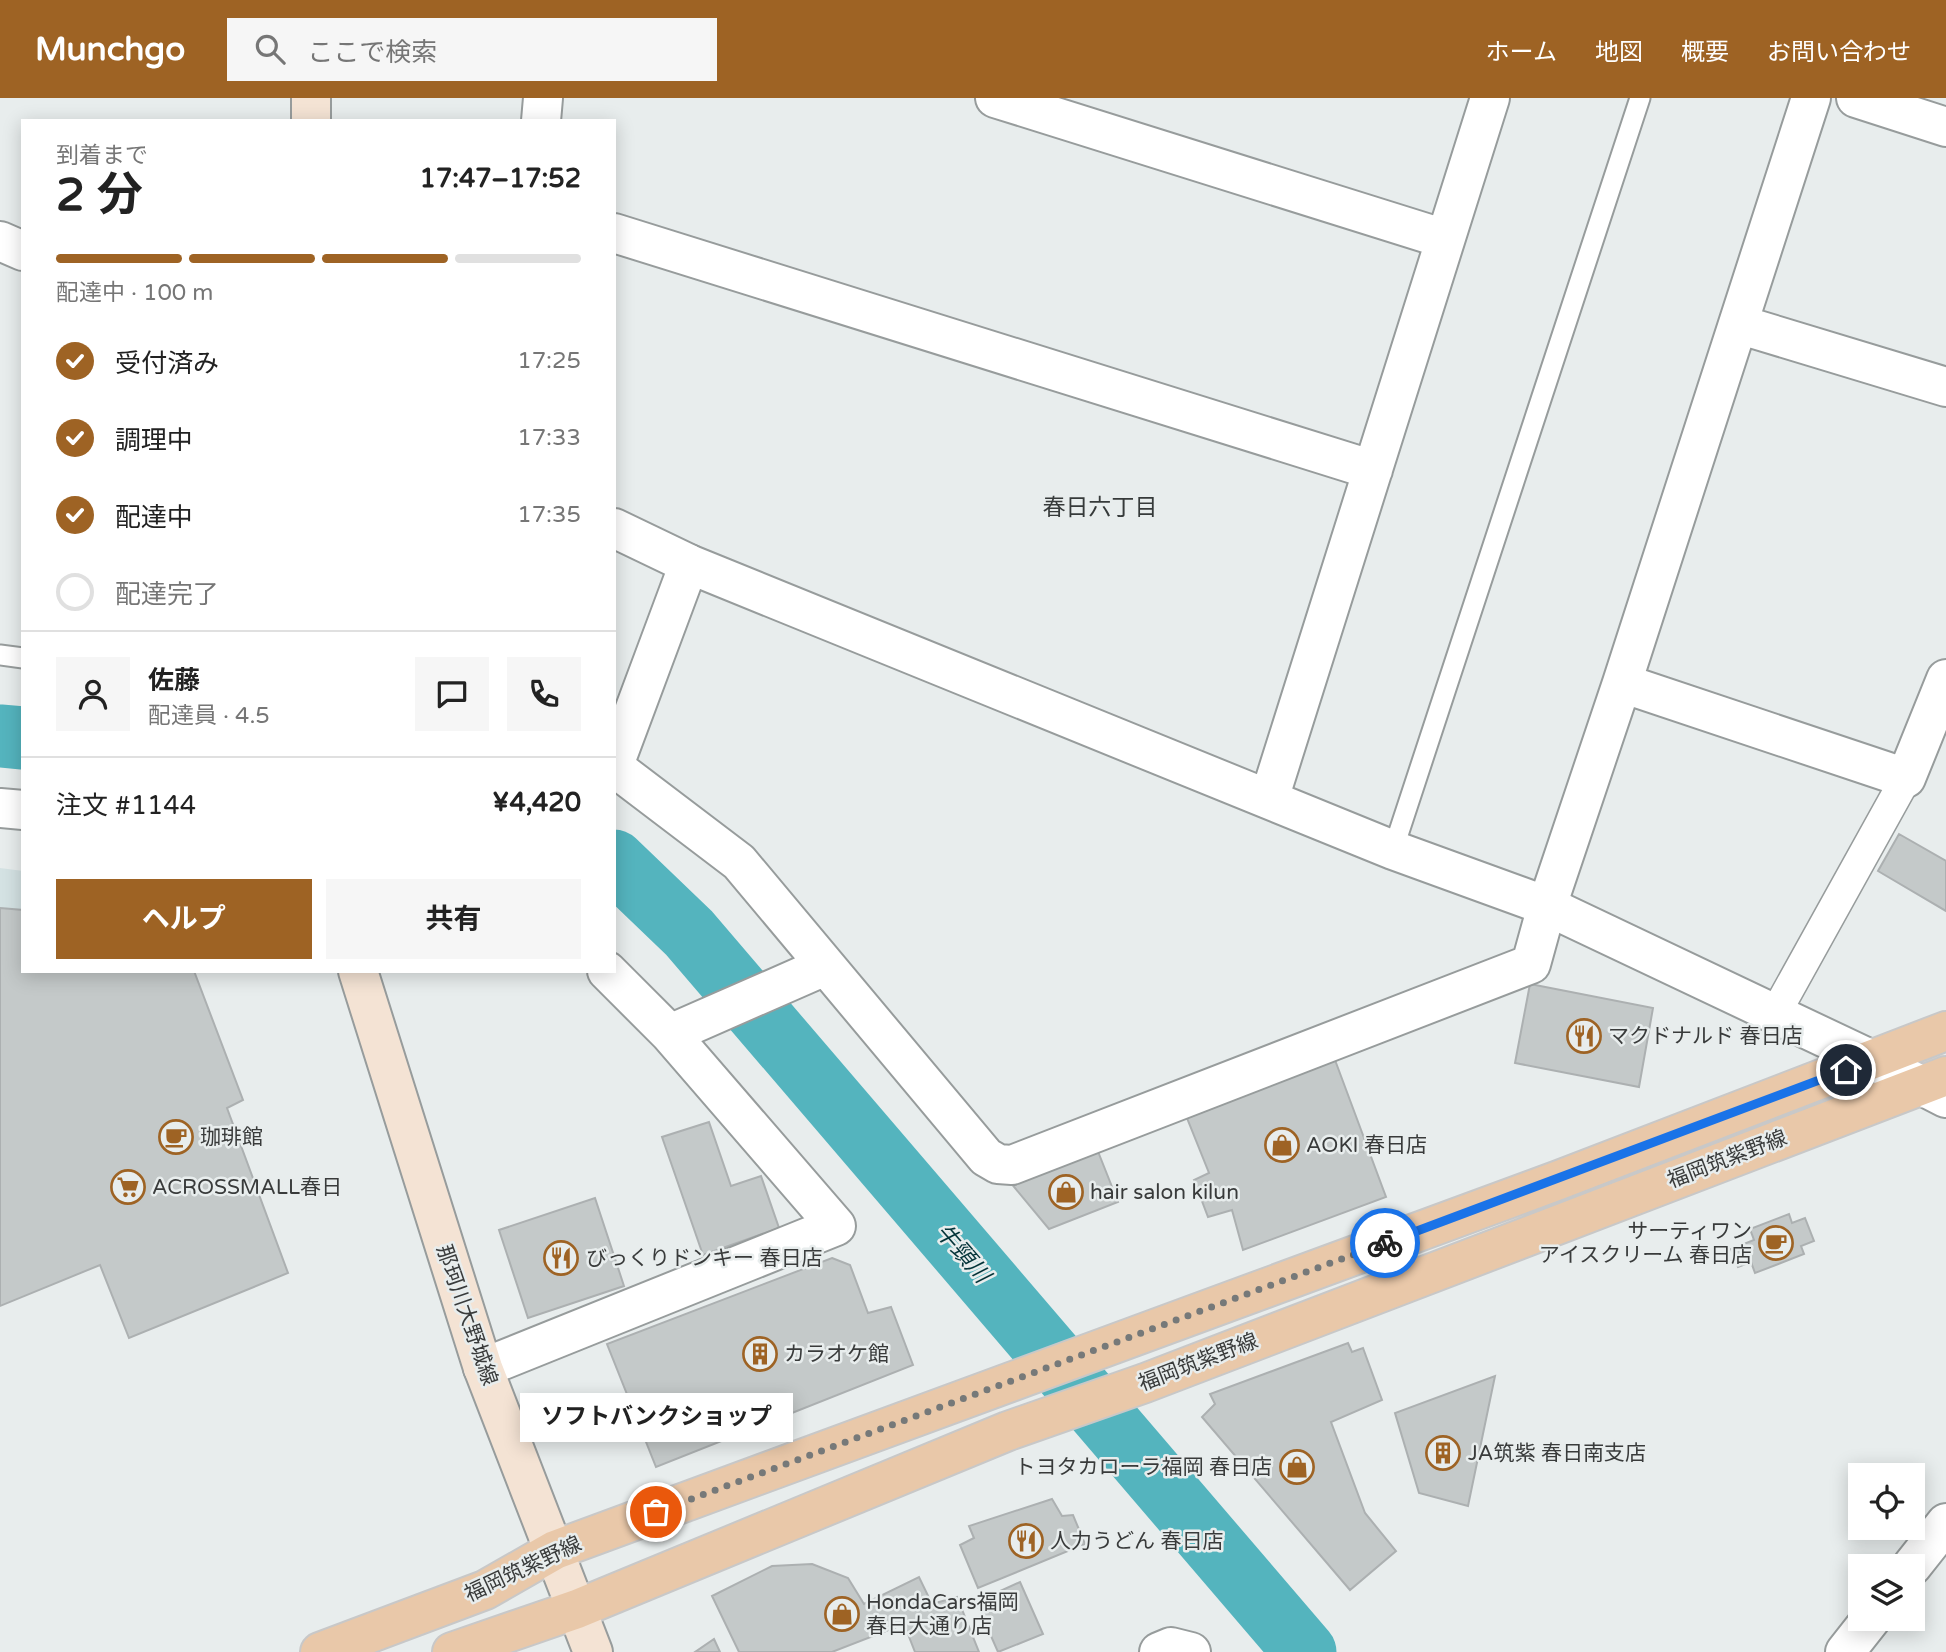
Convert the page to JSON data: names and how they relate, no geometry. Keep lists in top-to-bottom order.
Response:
{
  "streets": {
    "main road": ["福岡筑紫野線", "那珂川大野城線"]
  },
  "crossings": [
    ["福岡筑紫野線", "那珂川大野城線"]
  ],
  "districts": ["春日六丁目"],
  "water": ["牛頸川"],
  "places": {
    "restaurant": ["マクドナルド 春日店", "びっくりドンキー 春日店", "人力うどん 春日店"],
    "cafe": ["珈琲館", "サーティワン アイスクリーム 春日店"],
    "shop": [
      "AOKI 春日店",
      "hair salon kilun",
      "トヨタカローラ福岡 春日店",
      "HondaCars福岡 春日大通り店"
    ],
    "supermarket": ["ACROSSMALL春日"],
    "building": ["カラオケ館", "JA筑紫 春日南支店"],
    "other": ["ソフトバンクショップ"]
  },
  "page": {
    "header": "Munchgo",
    "search": "ここで検索",
    "nav": [
      "ホーム",
      "地図",
      "概要",
      "お問い合わせ"
    ],
    "heading": ["2 分", "到着まで", "17:47–17:52"],
    "panel": [
      "佐藤",
      "配達員 · 4.5",
      "注文 #1144",
      "¥4,420"
    ],
    "bar": "配達中 · 100 m",
    "list": [
      ["受付済み", "17:25"],
      ["調理中", "17:33"],
      ["配達中", "17:35"],
      "配達完了"
    ],
    "buttons": ["ヘルプ", "共有"],
    "bubble": "ソフトバンクショップ"
  }
}
